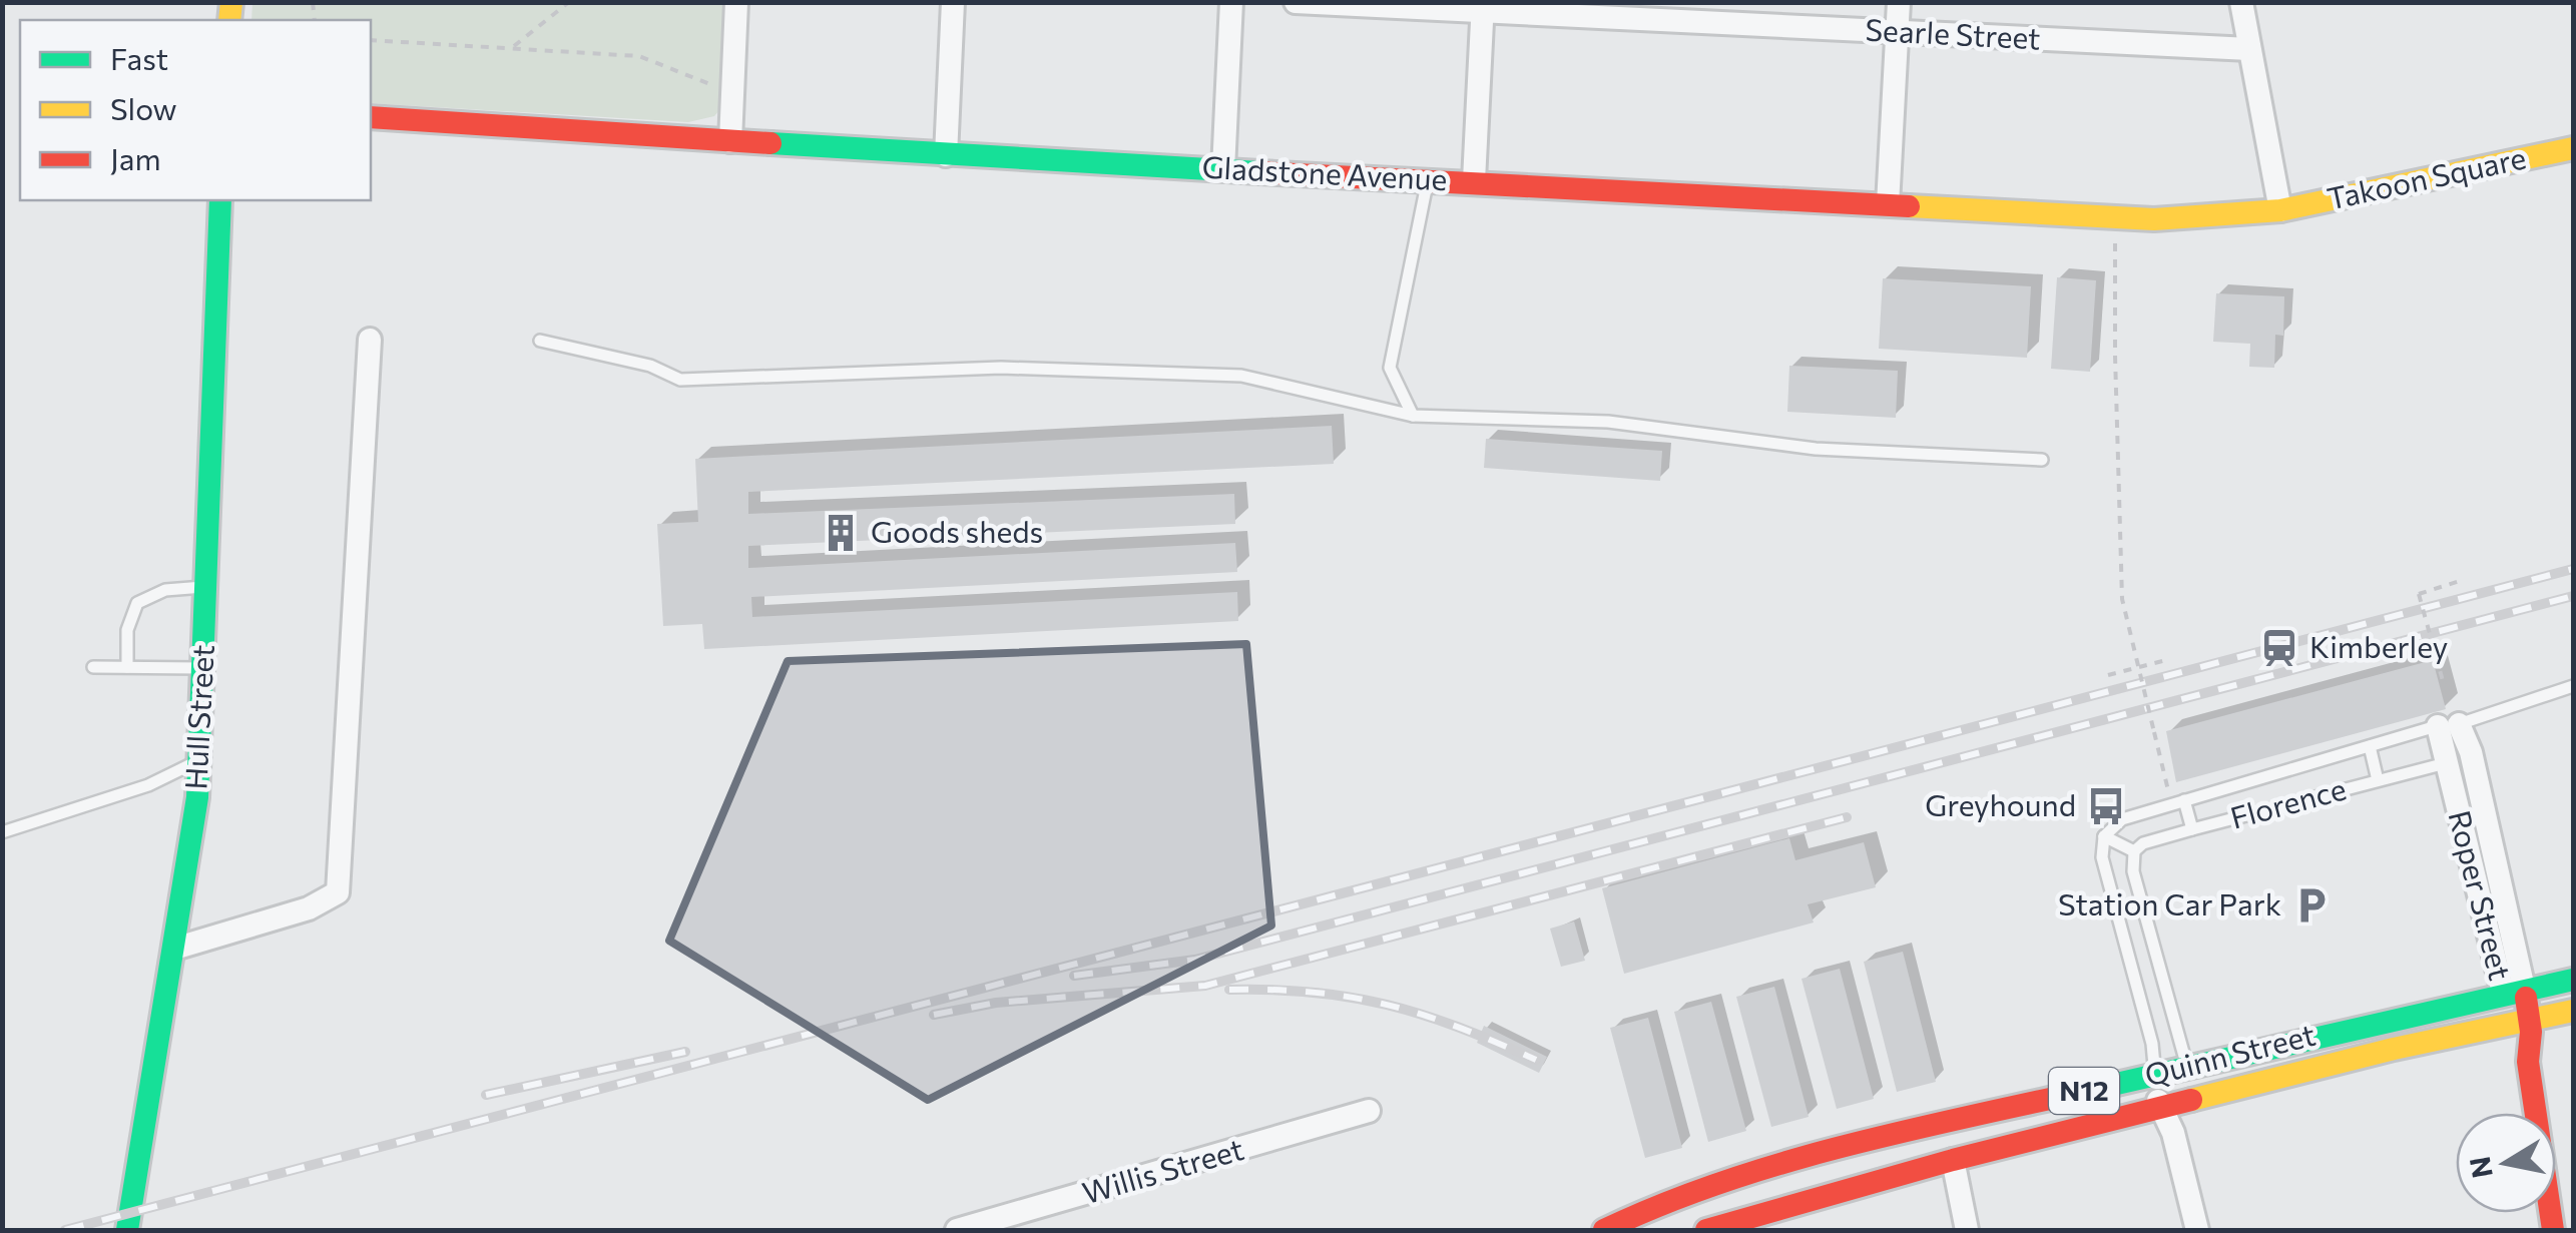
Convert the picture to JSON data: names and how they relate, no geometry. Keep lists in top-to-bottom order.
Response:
{
  "streets": {
    "main road": [
      "Gladstone Avenue",
      "Takoon Square",
      "Hull Street",
      "Roper Street",
      "Quinn Street",
      "N12"
    ],
    "street": ["Searle Street", "Willis Street"],
    "lane": ["Florence"]
  },
  "crossings": [
    ["Gladstone Avenue", "Takoon Square"],
    ["Florence", "Roper Street"],
    ["Roper Street", "Quinn Street"]
  ],
  "places": {
    "building": ["Goods sheds"],
    "station": ["Kimberley"],
    "bus stop": ["Greyhound"],
    "parking": ["Station Car Park"]
  },
  "legend": ["Fast", "Slow", "Jam"],
  "north": "left"
}
